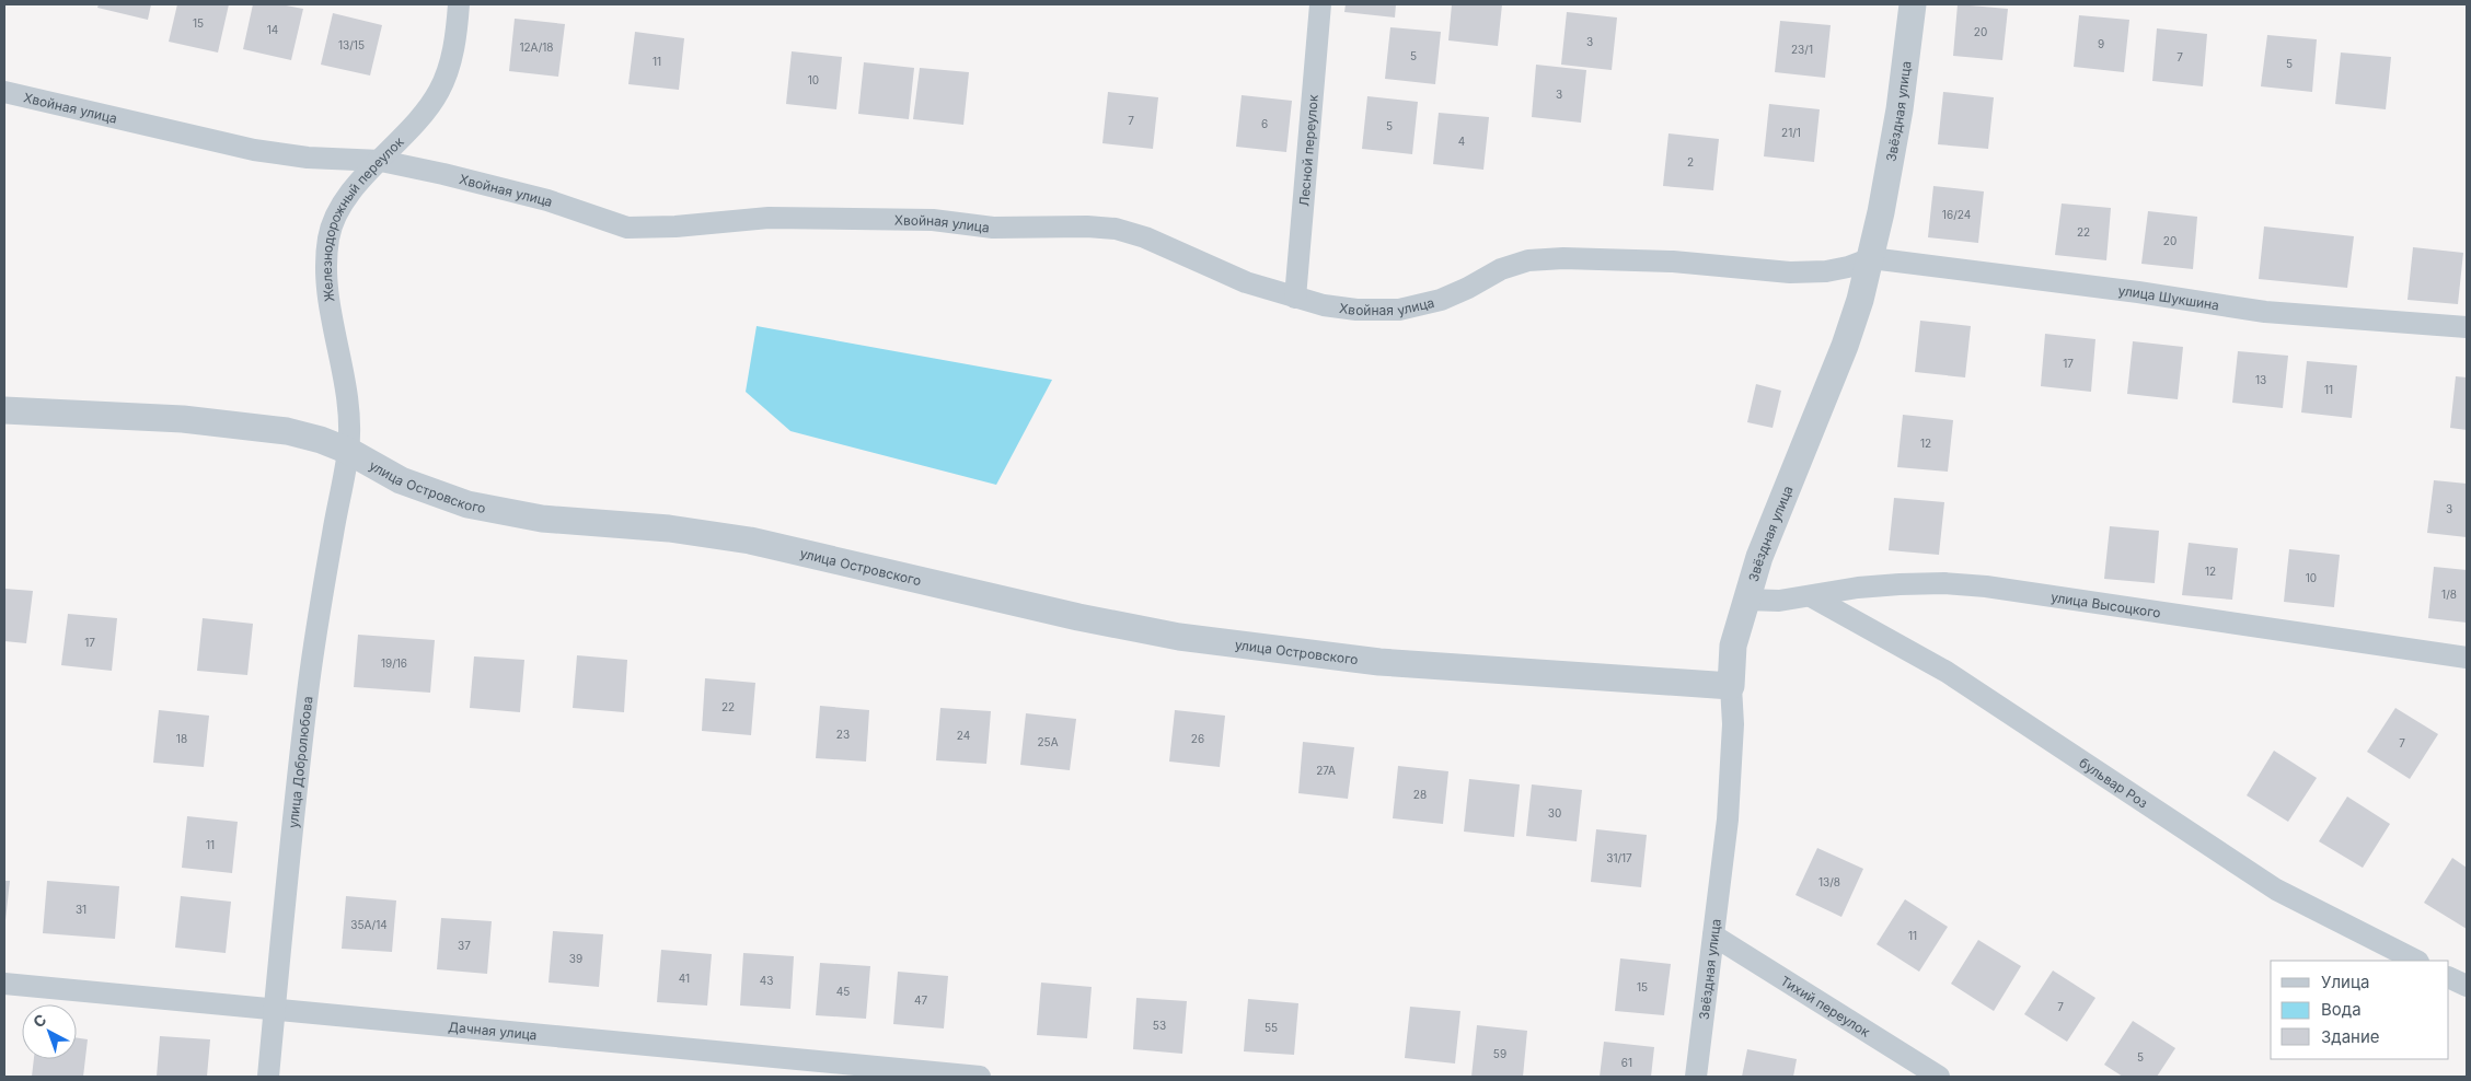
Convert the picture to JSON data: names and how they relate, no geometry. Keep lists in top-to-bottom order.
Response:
{
  "streets": {
    "street": [
      "Хвойная улица",
      "Звёздная улица",
      "Лесной переулок",
      "Железнодорожный переулок",
      "улица Шукшина",
      "улица Островского",
      "улица Высоцкого",
      "улица Добролюбова",
      "бульвар Роз",
      "Тихий переулок",
      "Дачная улица"
    ]
  },
  "crossings": [
    ["Хвойная улица", "Звёздная улица"],
    ["Хвойная улица", "Лесной переулок"],
    ["Хвойная улица", "Железнодорожный переулок"],
    ["Хвойная улица", "улица Шукшина"],
    ["Звёздная улица", "улица Шукшина"],
    ["Звёздная улица", "улица Островского"],
    ["Звёздная улица", "улица Высоцкого"],
    ["Звёздная улица", "Тихий переулок"],
    ["Железнодорожный переулок", "улица Островского"],
    ["Железнодорожный переулок", "улица Добролюбова"],
    ["улица Островского", "улица Добролюбова"],
    ["улица Высоцкого", "бульвар Роз"],
    ["улица Добролюбова", "Дачная улица"]
  ],
  "house_numbers": [
    "15",
    "14",
    "20",
    "3",
    "9",
    "13/15",
    "12А/18",
    "23/1",
    "5",
    "7",
    "11",
    "5",
    "10",
    "3",
    "7",
    "6",
    "5",
    "21/1",
    "4",
    "2",
    "16/24",
    "22",
    "20",
    "17",
    "13",
    "11",
    "12",
    "3",
    "12",
    "10",
    "1/8",
    "17",
    "19/16",
    "22",
    "23",
    "24",
    "18",
    "26",
    "25А",
    "7",
    "27А",
    "28",
    "30",
    "11",
    "31/17",
    "13/8",
    "31",
    "35А/14",
    "11",
    "37",
    "39",
    "41",
    "43",
    "15",
    "45",
    "47",
    "7",
    "53",
    "55",
    "59",
    "5",
    "61"
  ],
  "legend": ["Улица", "Вода", "Здание"],
  "north": "top left"
}
